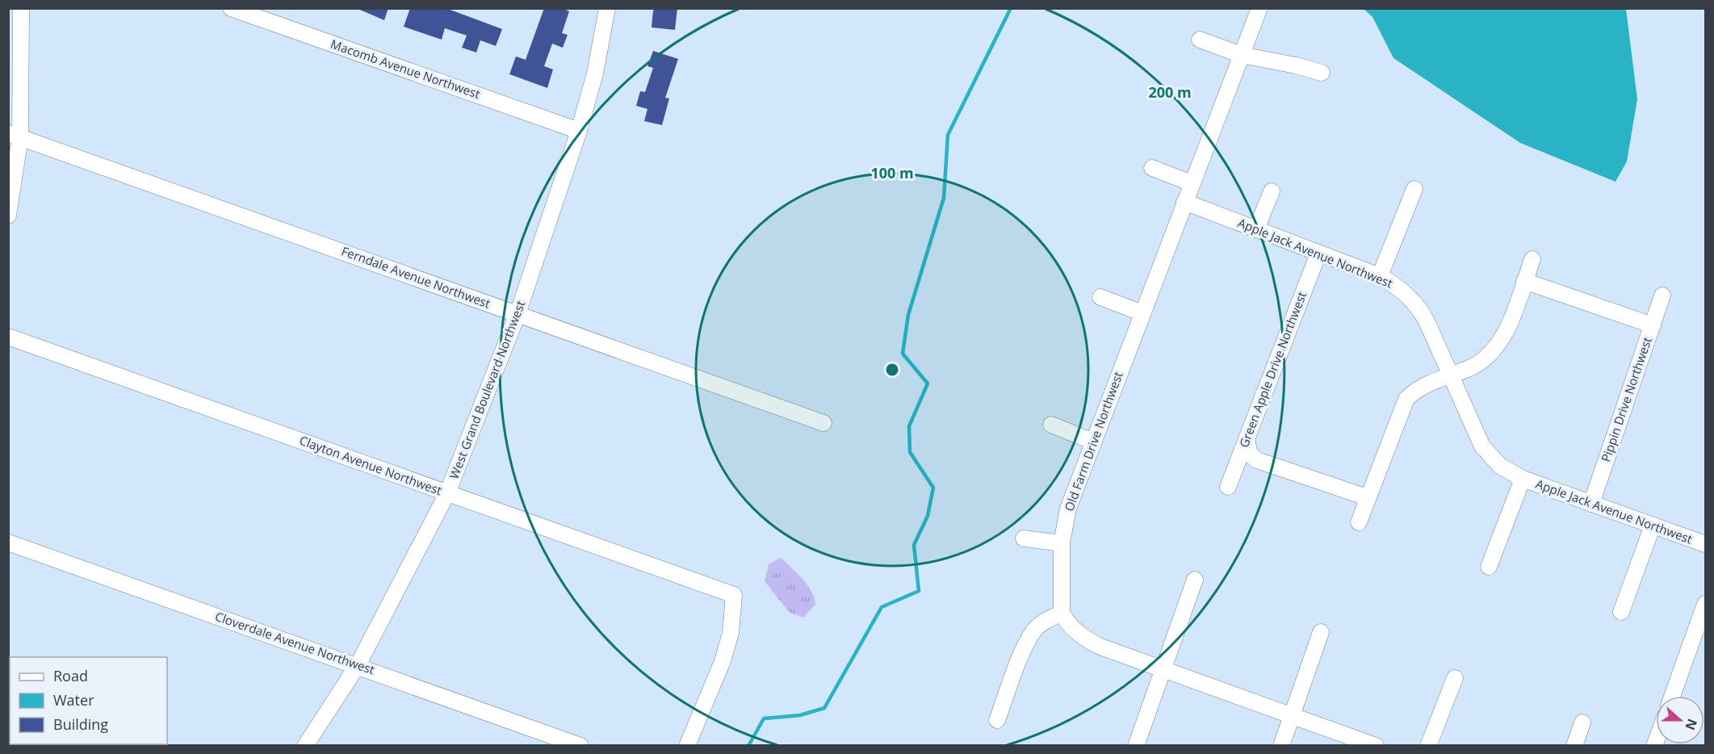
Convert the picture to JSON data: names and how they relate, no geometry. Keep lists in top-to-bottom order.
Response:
{
  "streets": {
    "street": [
      "Macomb Avenue Northwest",
      "Apple Jack Avenue Northwest",
      "Ferndale Avenue Northwest",
      "Green Apple Drive Northwest",
      "West Grand Boulevard Northwest",
      "Pippin Drive Northwest",
      "Old Farm Drive Northwest",
      "Clayton Avenue Northwest",
      "Cloverdale Avenue Northwest"
    ]
  },
  "crossings": [
    ["Macomb Avenue Northwest", "West Grand Boulevard Northwest"],
    ["Apple Jack Avenue Northwest", "Green Apple Drive Northwest"],
    ["Apple Jack Avenue Northwest", "Pippin Drive Northwest"],
    ["Apple Jack Avenue Northwest", "Old Farm Drive Northwest"],
    ["Ferndale Avenue Northwest", "West Grand Boulevard Northwest"],
    ["West Grand Boulevard Northwest", "Clayton Avenue Northwest"],
    ["West Grand Boulevard Northwest", "Cloverdale Avenue Northwest"]
  ],
  "legend": ["Road", "Water", "Building"],
  "north": "right",
  "rings": ["200 m", "100 m"]
}
